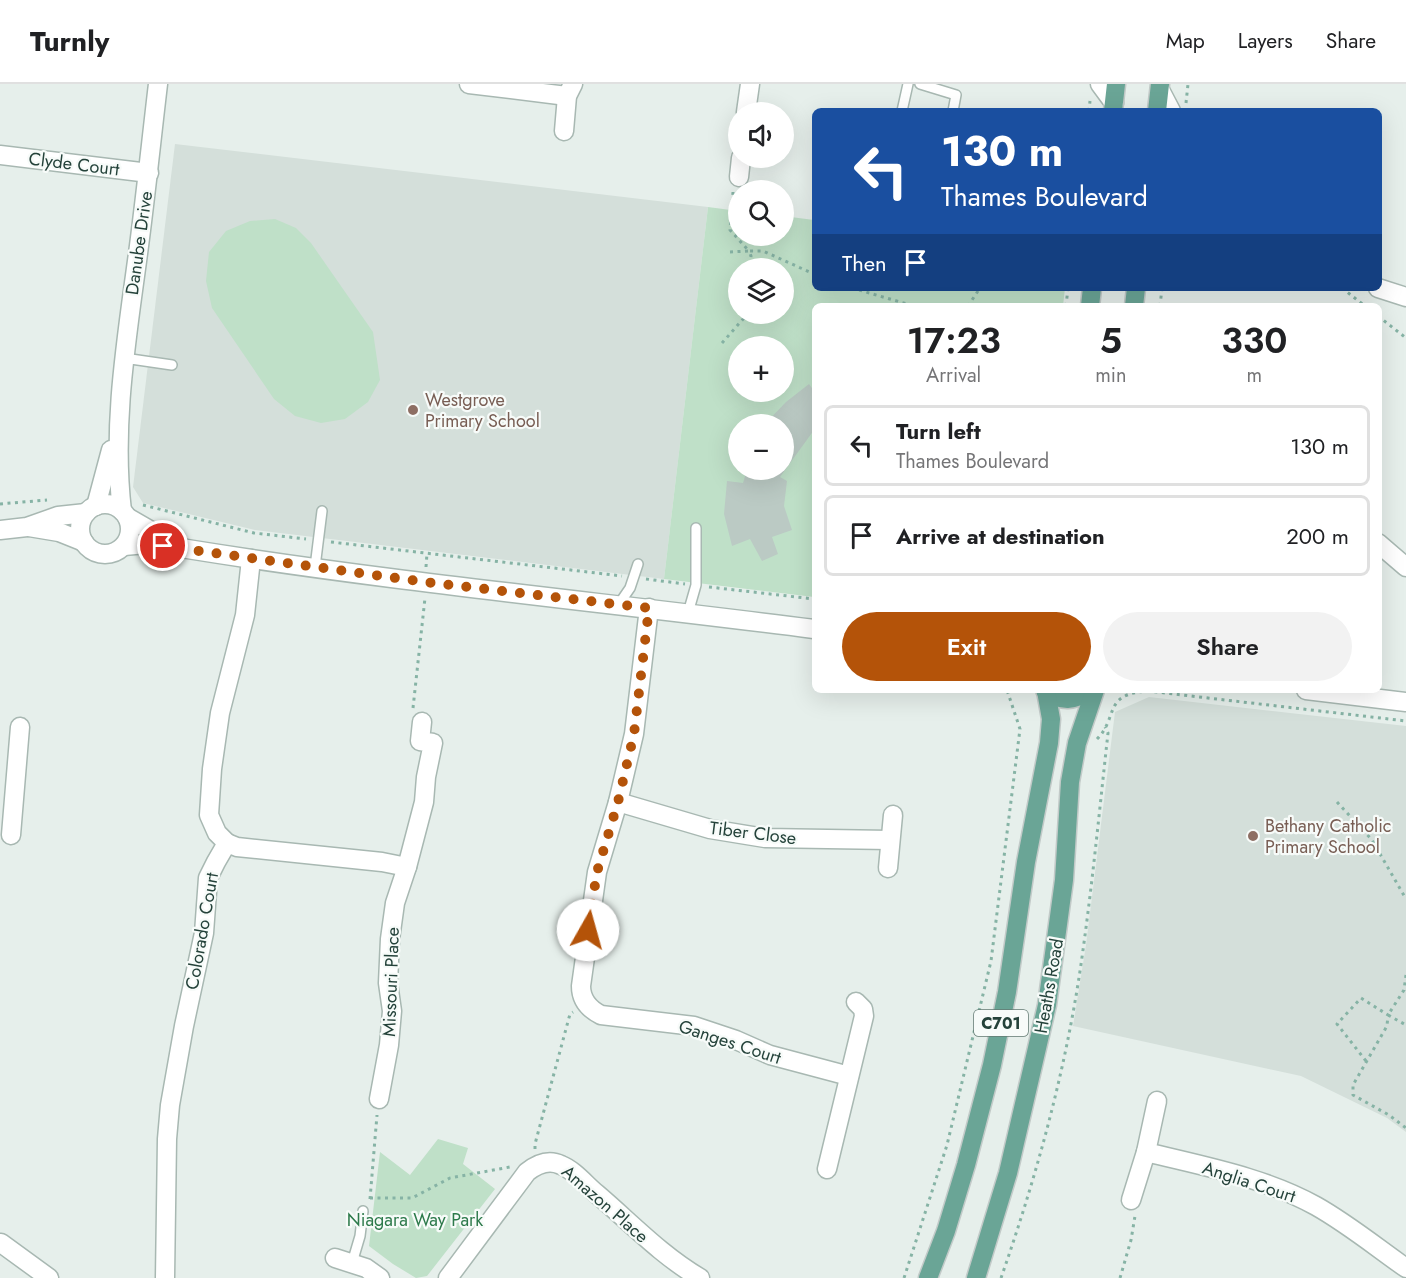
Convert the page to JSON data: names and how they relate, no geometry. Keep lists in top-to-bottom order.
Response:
{
  "streets": {
    "main road": ["Heaths Road", "C701"],
    "street": [
      "Clyde Court",
      "Danube Drive",
      "Tiber Close",
      "Colorado Court",
      "Missouri Place",
      "Ganges Court",
      "Anglia Court",
      "Amazon Place"
    ]
  },
  "crossings": [
    ["Clyde Court", "Danube Drive"]
  ],
  "parks": ["Niagara Way Park"],
  "places": ["Westgrove Primary School", "Bethany Catholic Primary School"],
  "page": {
    "header": "Turnly",
    "nav": ["Map", "Layers", "Share"],
    "map_buttons": ["+", "−"],
    "turn": ["130 m", "Thames Boulevard"],
    "then": "Then",
    "eta": [
      "17:23",
      "Arrival",
      "5",
      "min",
      "330",
      "m"
    ],
    "list": [
      {
        "name": "Turn left",
        "note": "Thames Boulevard",
        "value": "130 m"
      },
      {
        "name": "Arrive at destination",
        "value": "200 m"
      }
    ],
    "buttons": ["Exit", "Share"]
  }
}
